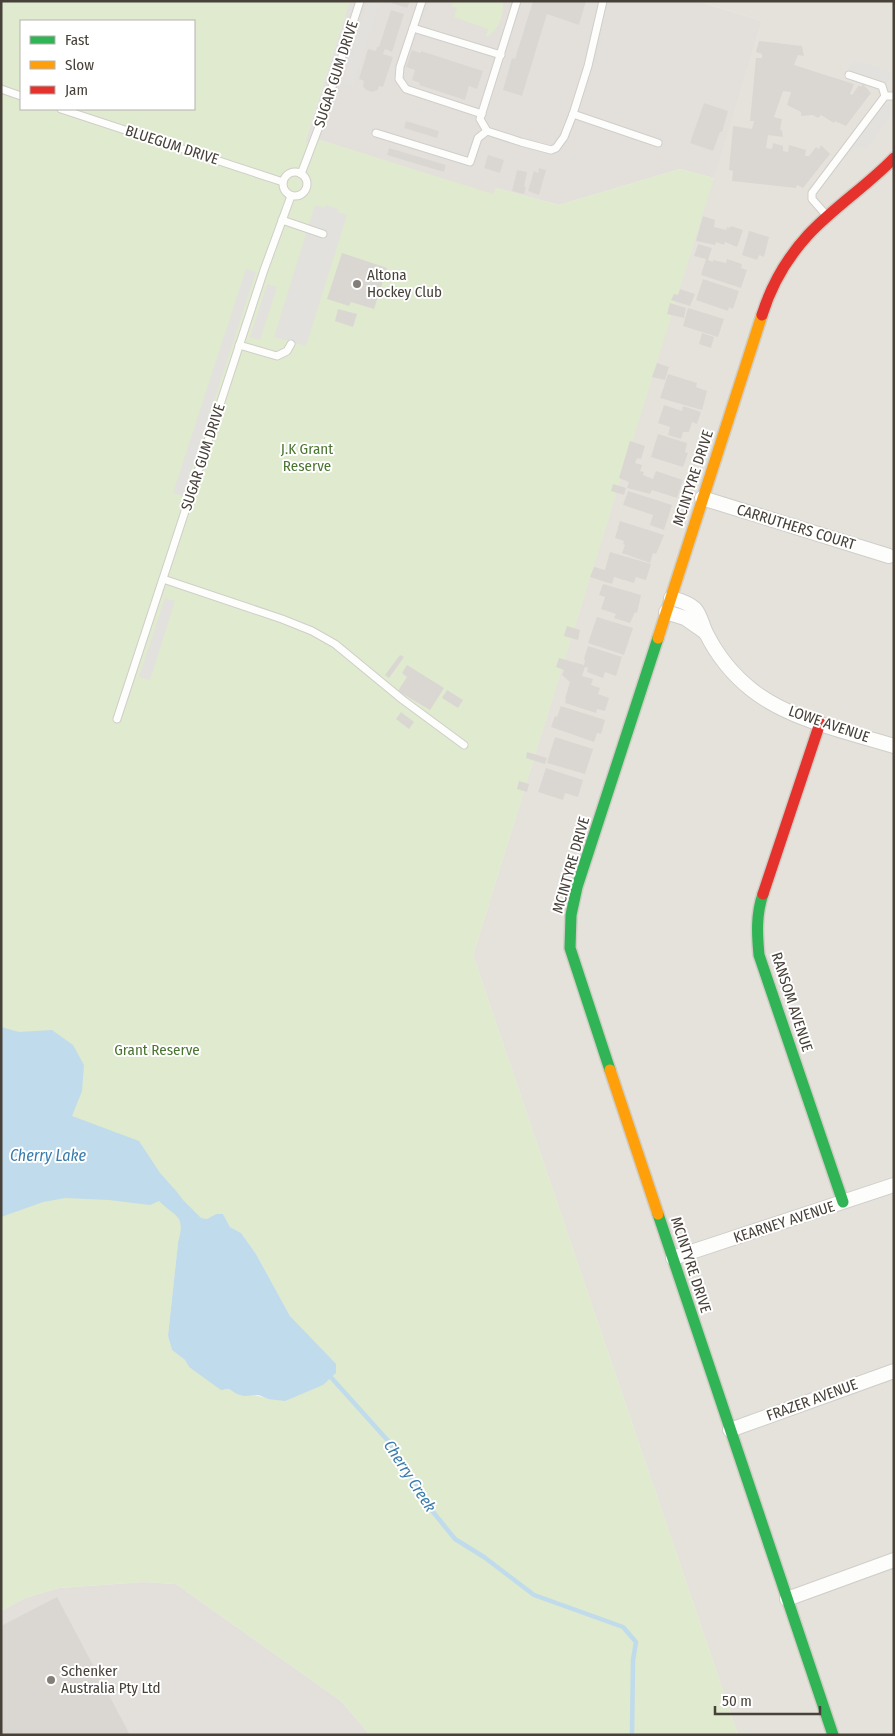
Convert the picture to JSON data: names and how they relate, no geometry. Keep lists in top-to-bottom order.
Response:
{
  "streets": {
    "street": [
      "MCINTYRE DRIVE",
      "CARRUTHERS COURT",
      "LOWE AVENUE",
      "RANSOM AVENUE",
      "KEARNEY AVENUE",
      "FRAZER AVENUE"
    ],
    "lane": ["SUGAR GUM DRIVE", "BLUEGUM DRIVE"]
  },
  "crossings": [
    ["SUGAR GUM DRIVE", "BLUEGUM DRIVE"],
    ["MCINTYRE DRIVE", "CARRUTHERS COURT"],
    ["MCINTYRE DRIVE", "LOWE AVENUE"],
    ["MCINTYRE DRIVE", "KEARNEY AVENUE"],
    ["MCINTYRE DRIVE", "FRAZER AVENUE"],
    ["LOWE AVENUE", "RANSOM AVENUE"],
    ["RANSOM AVENUE", "KEARNEY AVENUE"]
  ],
  "water": ["Cherry Lake", "Cherry Creek"],
  "parks": ["J.K Grant Reserve", "Grant Reserve"],
  "places": ["Altona Hockey Club", "Schenker Australia Pty Ltd"],
  "legend": ["Fast", "Slow", "Jam"],
  "scale_bar": "50 m"
}
